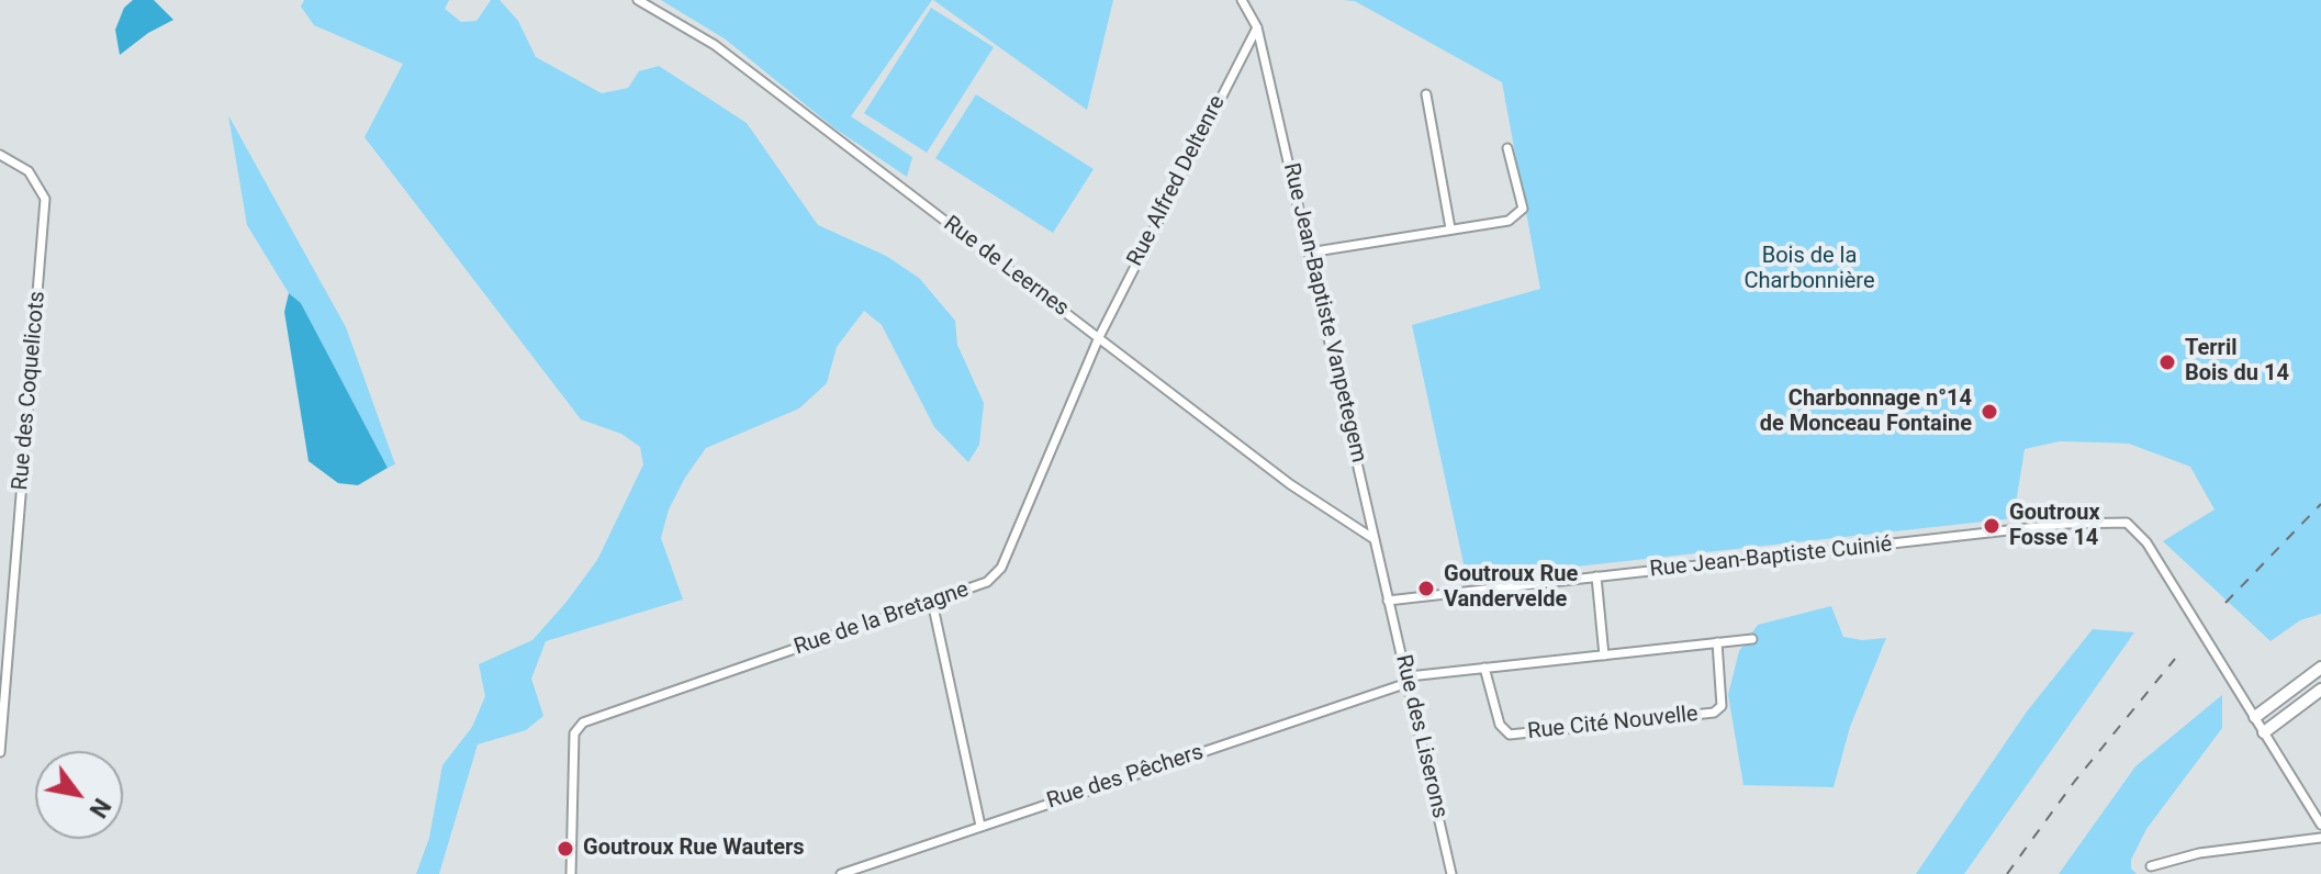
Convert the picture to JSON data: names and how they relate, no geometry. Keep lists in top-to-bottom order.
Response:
{
  "streets": {
    "street": [
      "Rue Alfred Deltenre",
      "Rue de Leernes",
      "Rue Jean-Baptiste Vanpetegem",
      "Rue des Coquelicots",
      "Rue Jean-Baptiste Cuinié",
      "Rue de la Bretagne",
      "Rue Cité Nouvelle",
      "Rue des Liserons",
      "Rue des Pêchers"
    ]
  },
  "crossings": [
    ["Rue Alfred Deltenre", "Rue de Leernes"],
    ["Rue Alfred Deltenre", "Rue Jean-Baptiste Vanpetegem"],
    ["Rue Alfred Deltenre", "Rue de la Bretagne"],
    ["Rue de Leernes", "Rue Jean-Baptiste Vanpetegem"],
    ["Rue de Leernes", "Rue de la Bretagne"],
    ["Rue Jean-Baptiste Vanpetegem", "Rue Jean-Baptiste Cuinié"],
    ["Rue Jean-Baptiste Vanpetegem", "Rue des Liserons"],
    ["Rue Jean-Baptiste Cuinié", "Rue des Liserons"],
    ["Rue des Liserons", "Rue des Pêchers"]
  ],
  "parks": ["Bois de la Charbonnière"],
  "places": [
    "Terril Bois du 14",
    "Charbonnage n°14 de Monceau Fontaine",
    "Goutroux Fosse 14",
    "Goutroux Rue Vandervelde",
    "Goutroux Rue Wauters"
  ],
  "north": "bottom right"
}
